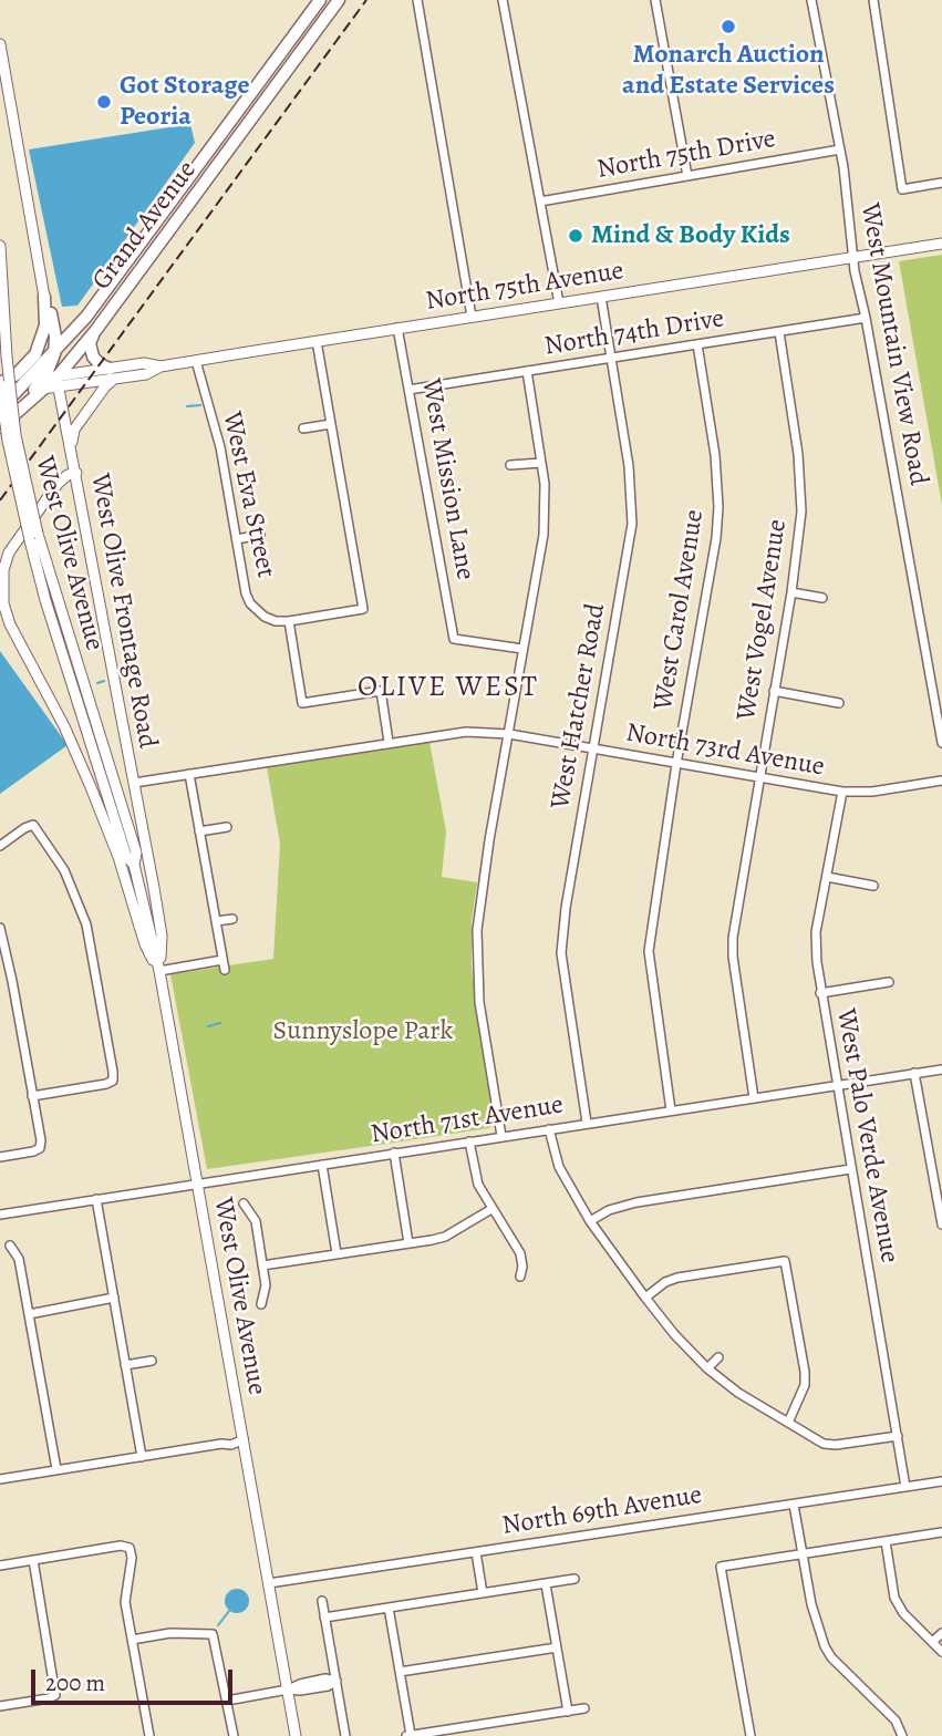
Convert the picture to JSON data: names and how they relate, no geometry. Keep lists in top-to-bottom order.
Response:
{
  "streets": {
    "highway": ["Grand Avenue"],
    "main road": ["North 75th Avenue", "West Olive Avenue", "West Olive Frontage Road"],
    "street": [
      "North 75th Drive",
      "North 74th Drive",
      "West Mountain View Road",
      "West Mission Lane",
      "West Eva Street",
      "West Carol Avenue",
      "West Vogel Avenue",
      "West Hatcher Road",
      "North 73rd Avenue",
      "North 71st Avenue",
      "West Palo Verde Avenue",
      "North 69th Avenue"
    ]
  },
  "crossings": [
    ["North 75th Drive", "West Mountain View Road"],
    ["Grand Avenue", "North 75th Avenue"],
    ["Grand Avenue", "West Olive Frontage Road"],
    ["North 75th Avenue", "West Mountain View Road"],
    ["North 75th Avenue", "West Mission Lane"],
    ["North 75th Avenue", "West Eva Street"],
    ["North 75th Avenue", "West Olive Avenue"],
    ["North 75th Avenue", "West Olive Frontage Road"],
    ["North 75th Avenue", "West Hatcher Road"],
    ["North 74th Drive", "West Mountain View Road"],
    ["North 74th Drive", "West Mission Lane"],
    ["North 74th Drive", "West Carol Avenue"],
    ["North 74th Drive", "West Vogel Avenue"],
    ["North 74th Drive", "West Hatcher Road"],
    ["West Olive Avenue", "West Olive Frontage Road"],
    ["West Olive Avenue", "North 71st Avenue"],
    ["West Olive Avenue", "North 69th Avenue"],
    ["West Carol Avenue", "North 73rd Avenue"],
    ["West Carol Avenue", "North 71st Avenue"],
    ["West Olive Frontage Road", "North 73rd Avenue"],
    ["West Vogel Avenue", "North 73rd Avenue"],
    ["West Vogel Avenue", "North 71st Avenue"],
    ["West Hatcher Road", "North 73rd Avenue"],
    ["West Hatcher Road", "North 71st Avenue"],
    ["North 73rd Avenue", "West Palo Verde Avenue"],
    ["North 71st Avenue", "West Palo Verde Avenue"],
    ["West Palo Verde Avenue", "North 69th Avenue"]
  ],
  "districts": ["OLIVE WEST"],
  "parks": ["Sunnyslope Park"],
  "places": ["Monarch Auction and Estate Services", "Got Storage Peoria", "Mind & Body Kids"],
  "scale_bar": "200 m"
}
